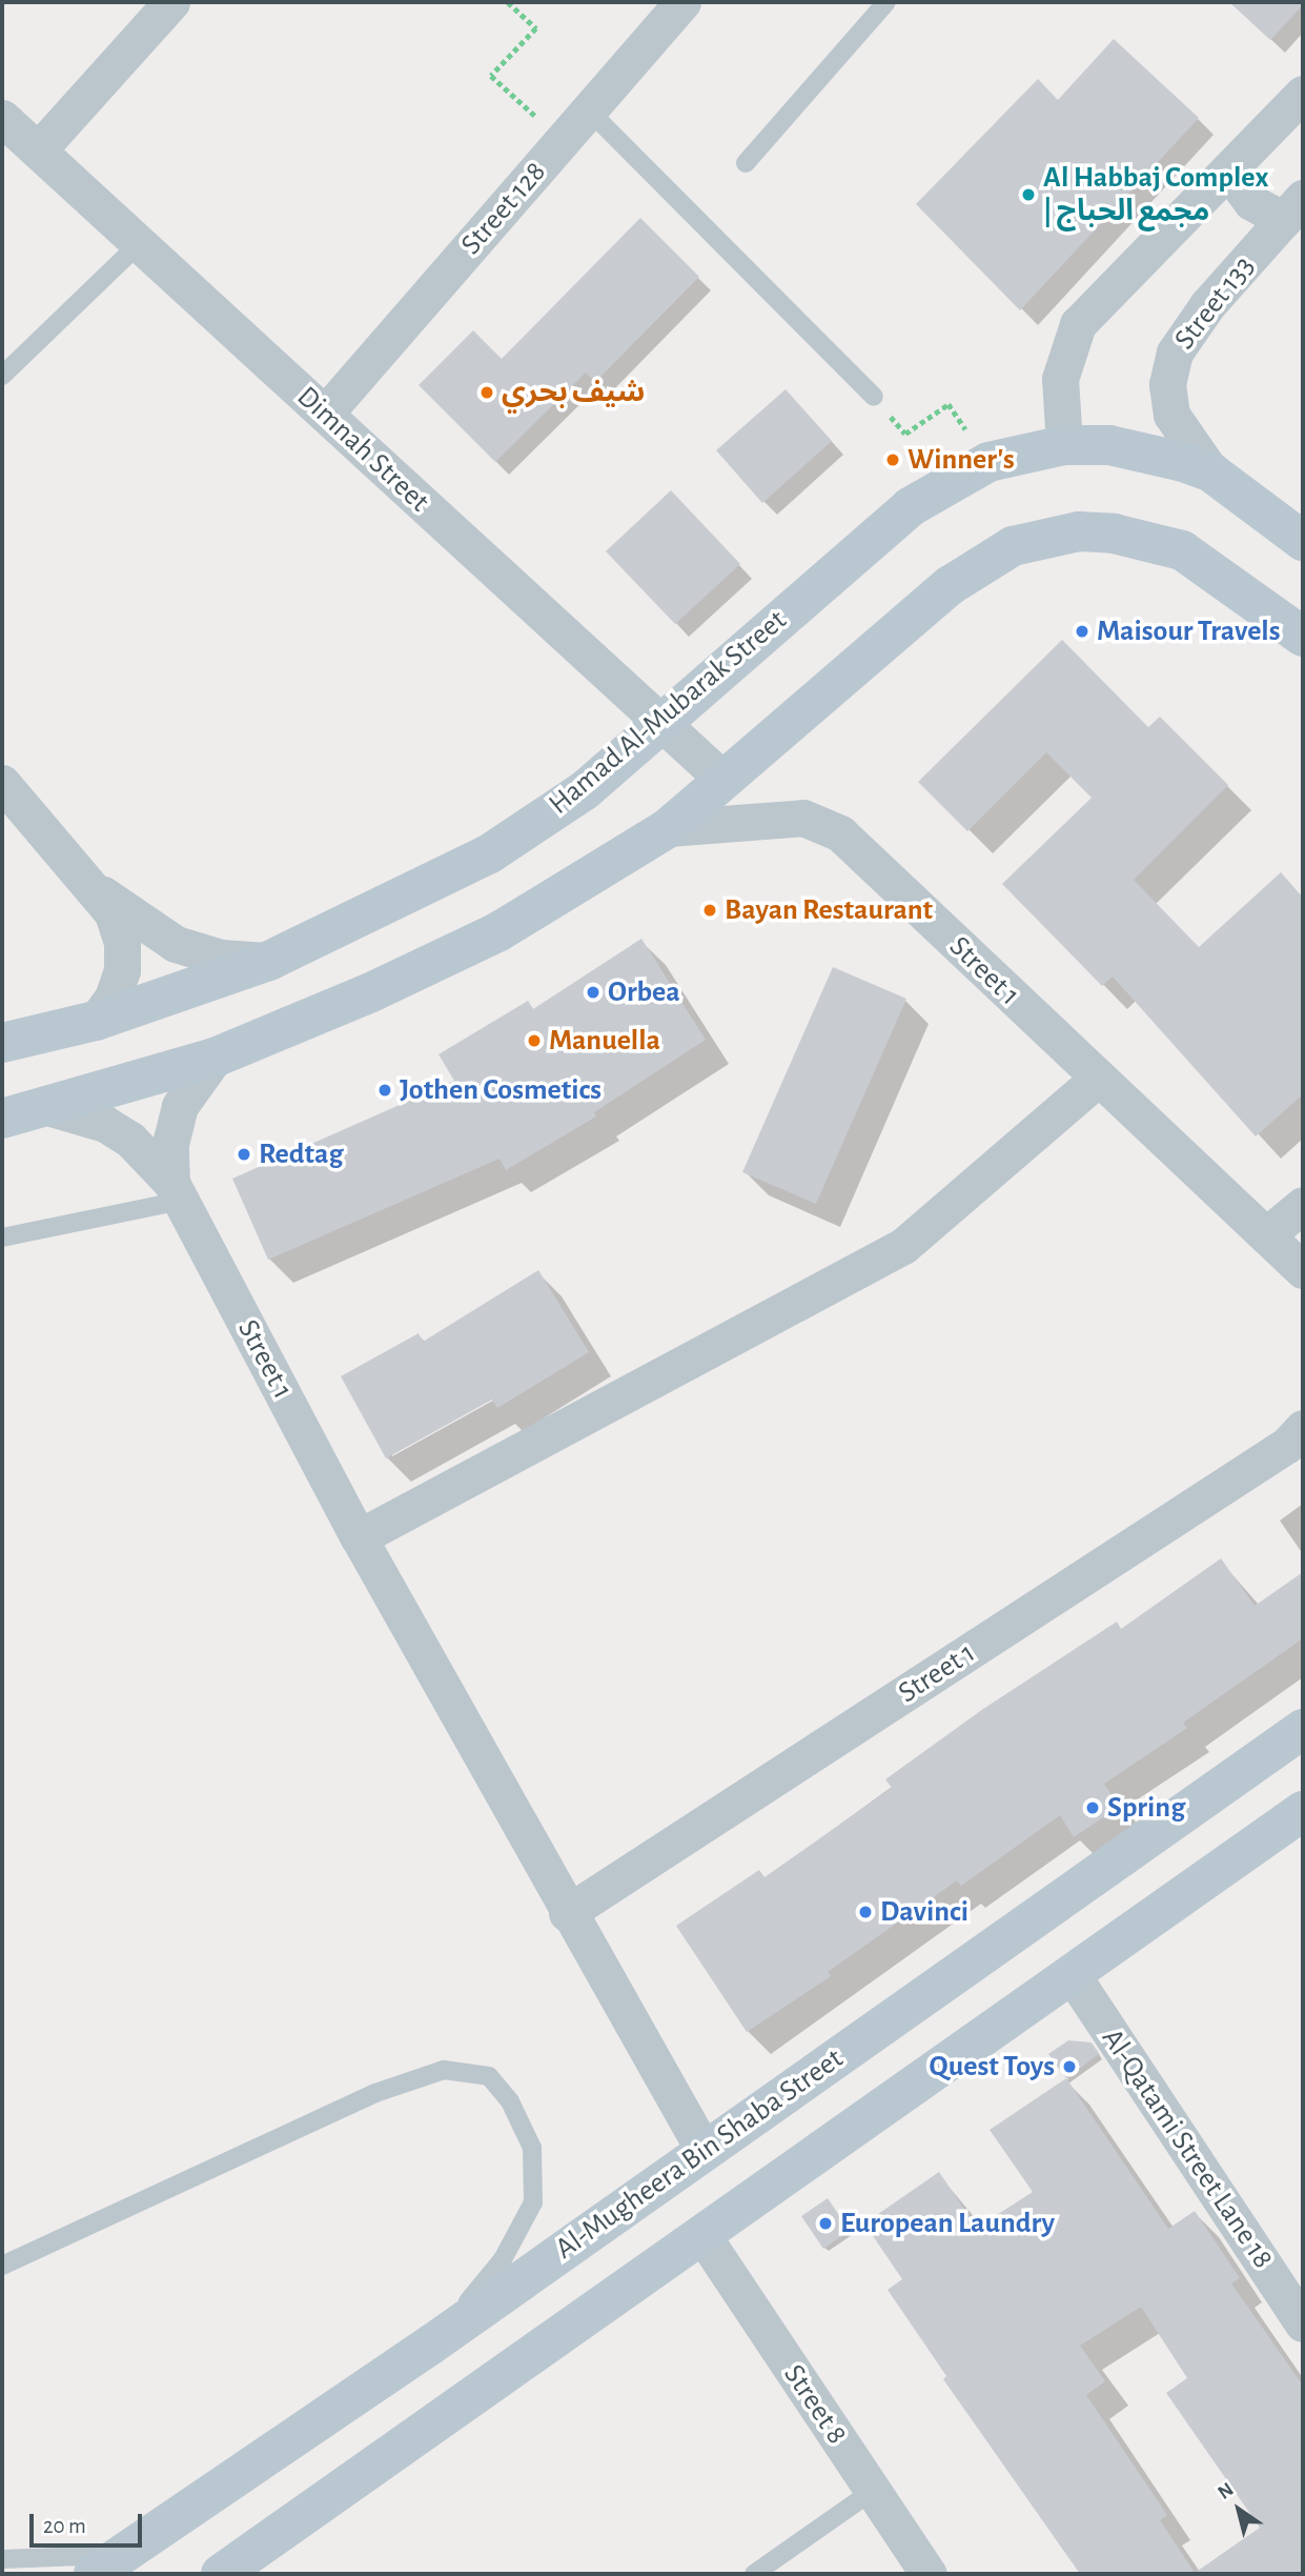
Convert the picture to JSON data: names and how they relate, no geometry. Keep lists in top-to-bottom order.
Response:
{
  "streets": {
    "main road": ["Hamad Al-Mubarak Street", "Al-Mugheera Bin Shaba Street"],
    "street": [
      "Street 128",
      "Street 133",
      "Dimnah Street",
      "Street 1",
      "Al-Qatami Street Lane 18",
      "Street 8"
    ]
  },
  "crossings": [
    ["Street 128", "Dimnah Street"],
    ["Street 133", "Hamad Al-Mubarak Street"],
    ["Dimnah Street", "Hamad Al-Mubarak Street"],
    ["Street 1", "Al-Mugheera Bin Shaba Street"]
  ],
  "places": [
    "Al Habbaj Complex | مجمع الحباج",
    "شيف بحري",
    "Winner's",
    "Maisour Travels",
    "Bayan Restaurant",
    "Orbea",
    "Manuella",
    "Jothen Cosmetics",
    "Redtag",
    "Spring",
    "Davinci",
    "Quest Toys",
    "European Laundry"
  ],
  "scale_bar": "20 m",
  "north": "top left"
}
